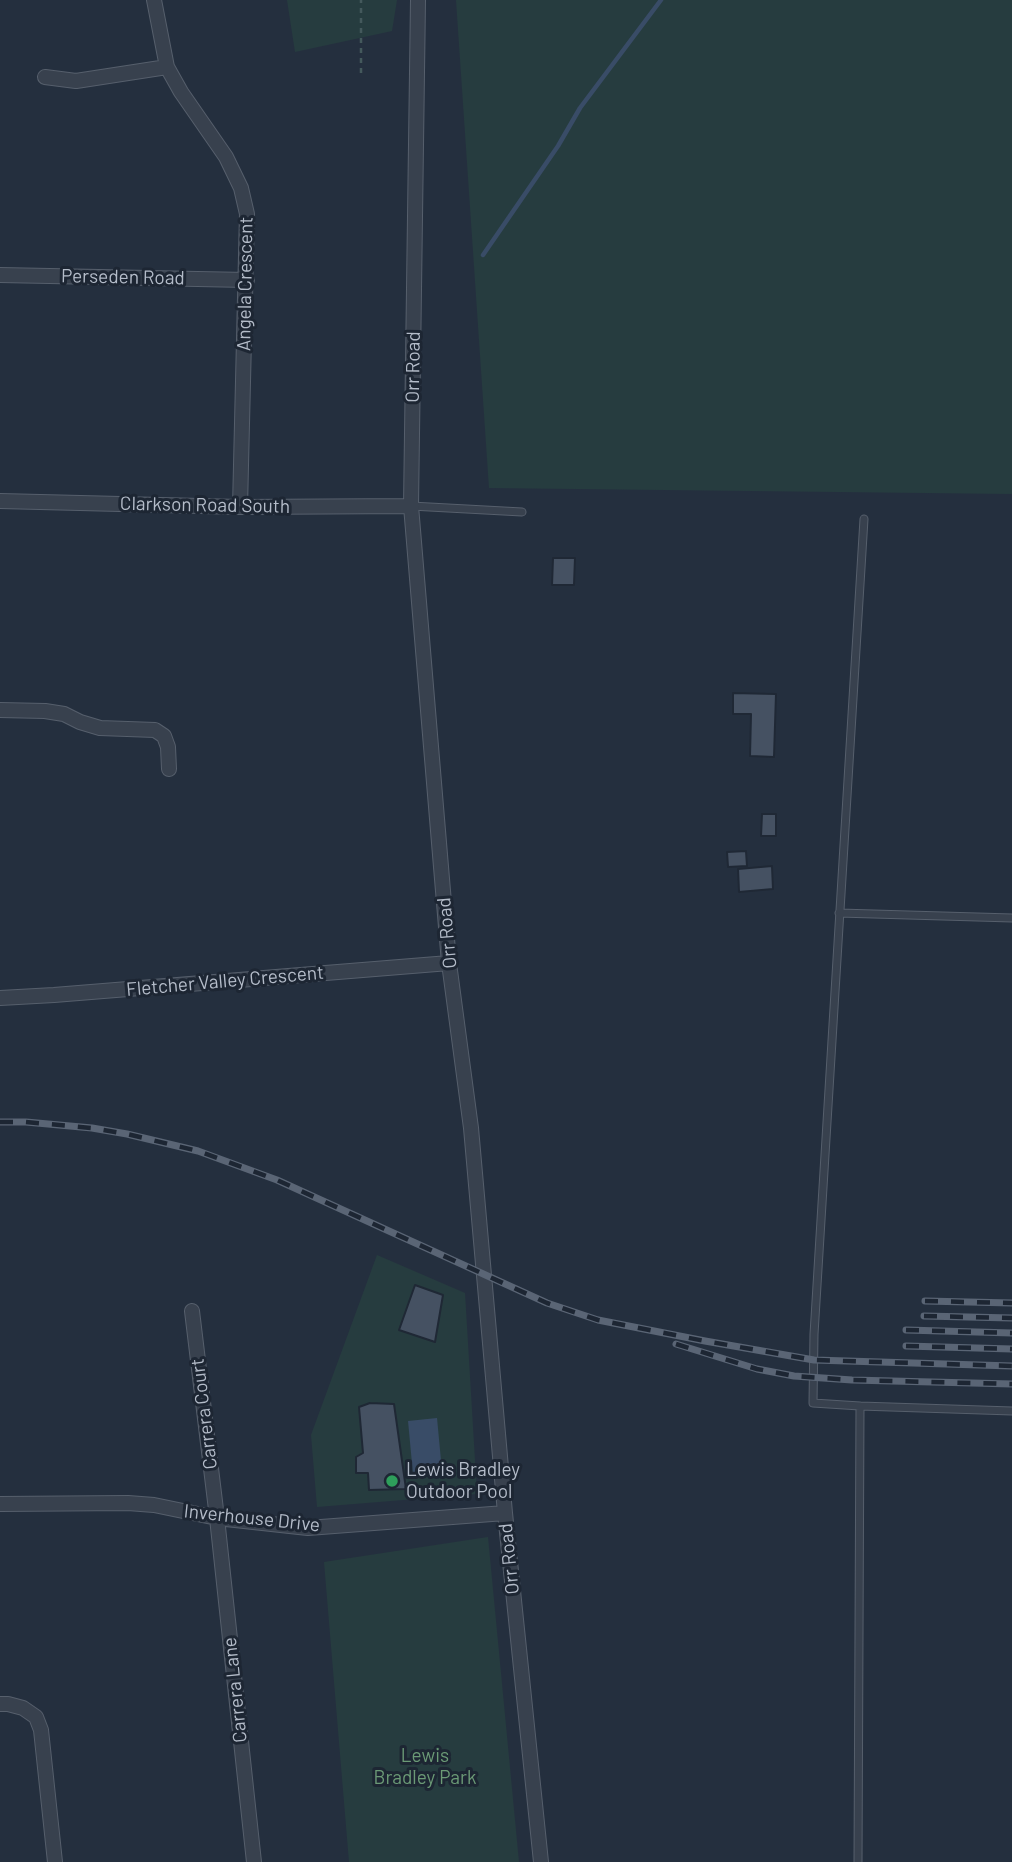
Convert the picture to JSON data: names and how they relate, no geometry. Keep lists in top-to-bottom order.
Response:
{
  "streets": {
    "street": [
      "Perseden Road",
      "Angela Crescent",
      "Orr Road",
      "Clarkson Road South",
      "Fletcher Valley Crescent",
      "Carrera Court",
      "Inverhouse Drive",
      "Carrera Lane"
    ]
  },
  "crossings": [
    ["Perseden Road", "Angela Crescent"],
    ["Angela Crescent", "Clarkson Road South"],
    ["Orr Road", "Clarkson Road South"],
    ["Orr Road", "Fletcher Valley Crescent"],
    ["Orr Road", "Inverhouse Drive"],
    ["Carrera Court", "Inverhouse Drive"],
    ["Carrera Court", "Carrera Lane"],
    ["Inverhouse Drive", "Carrera Lane"]
  ],
  "parks": ["Lewis Bradley Park"],
  "places": ["Lewis Bradley Outdoor Pool"]
}
